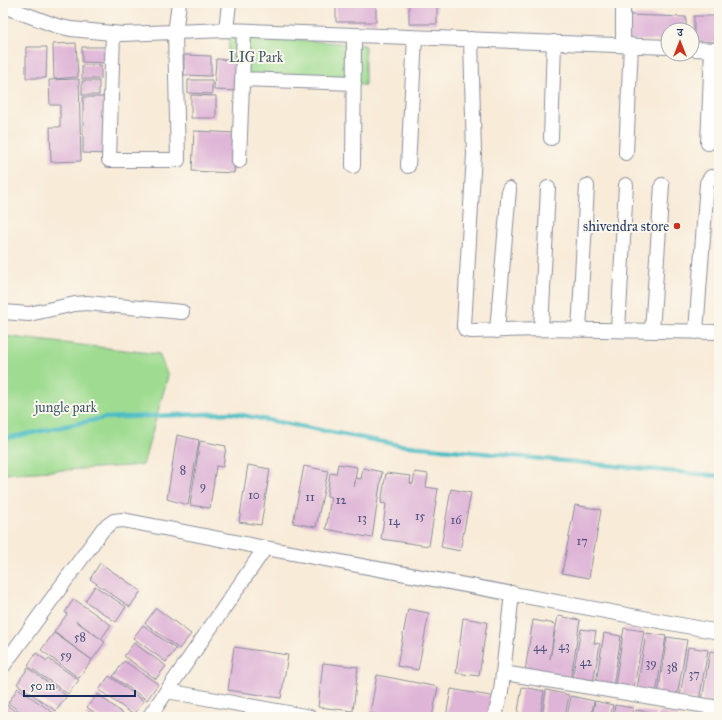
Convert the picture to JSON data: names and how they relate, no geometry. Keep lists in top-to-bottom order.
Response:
{
  "parks": ["LIG Park", "jungle park"],
  "places": ["shivendra store"],
  "house_numbers": [
    "8",
    "9",
    "10",
    "11",
    "12",
    "15",
    "13",
    "16",
    "14",
    "17",
    "58",
    "43",
    "44",
    "59",
    "42",
    "39",
    "38",
    "37"
  ],
  "scale_bar": "50 m",
  "north": "top"
}
